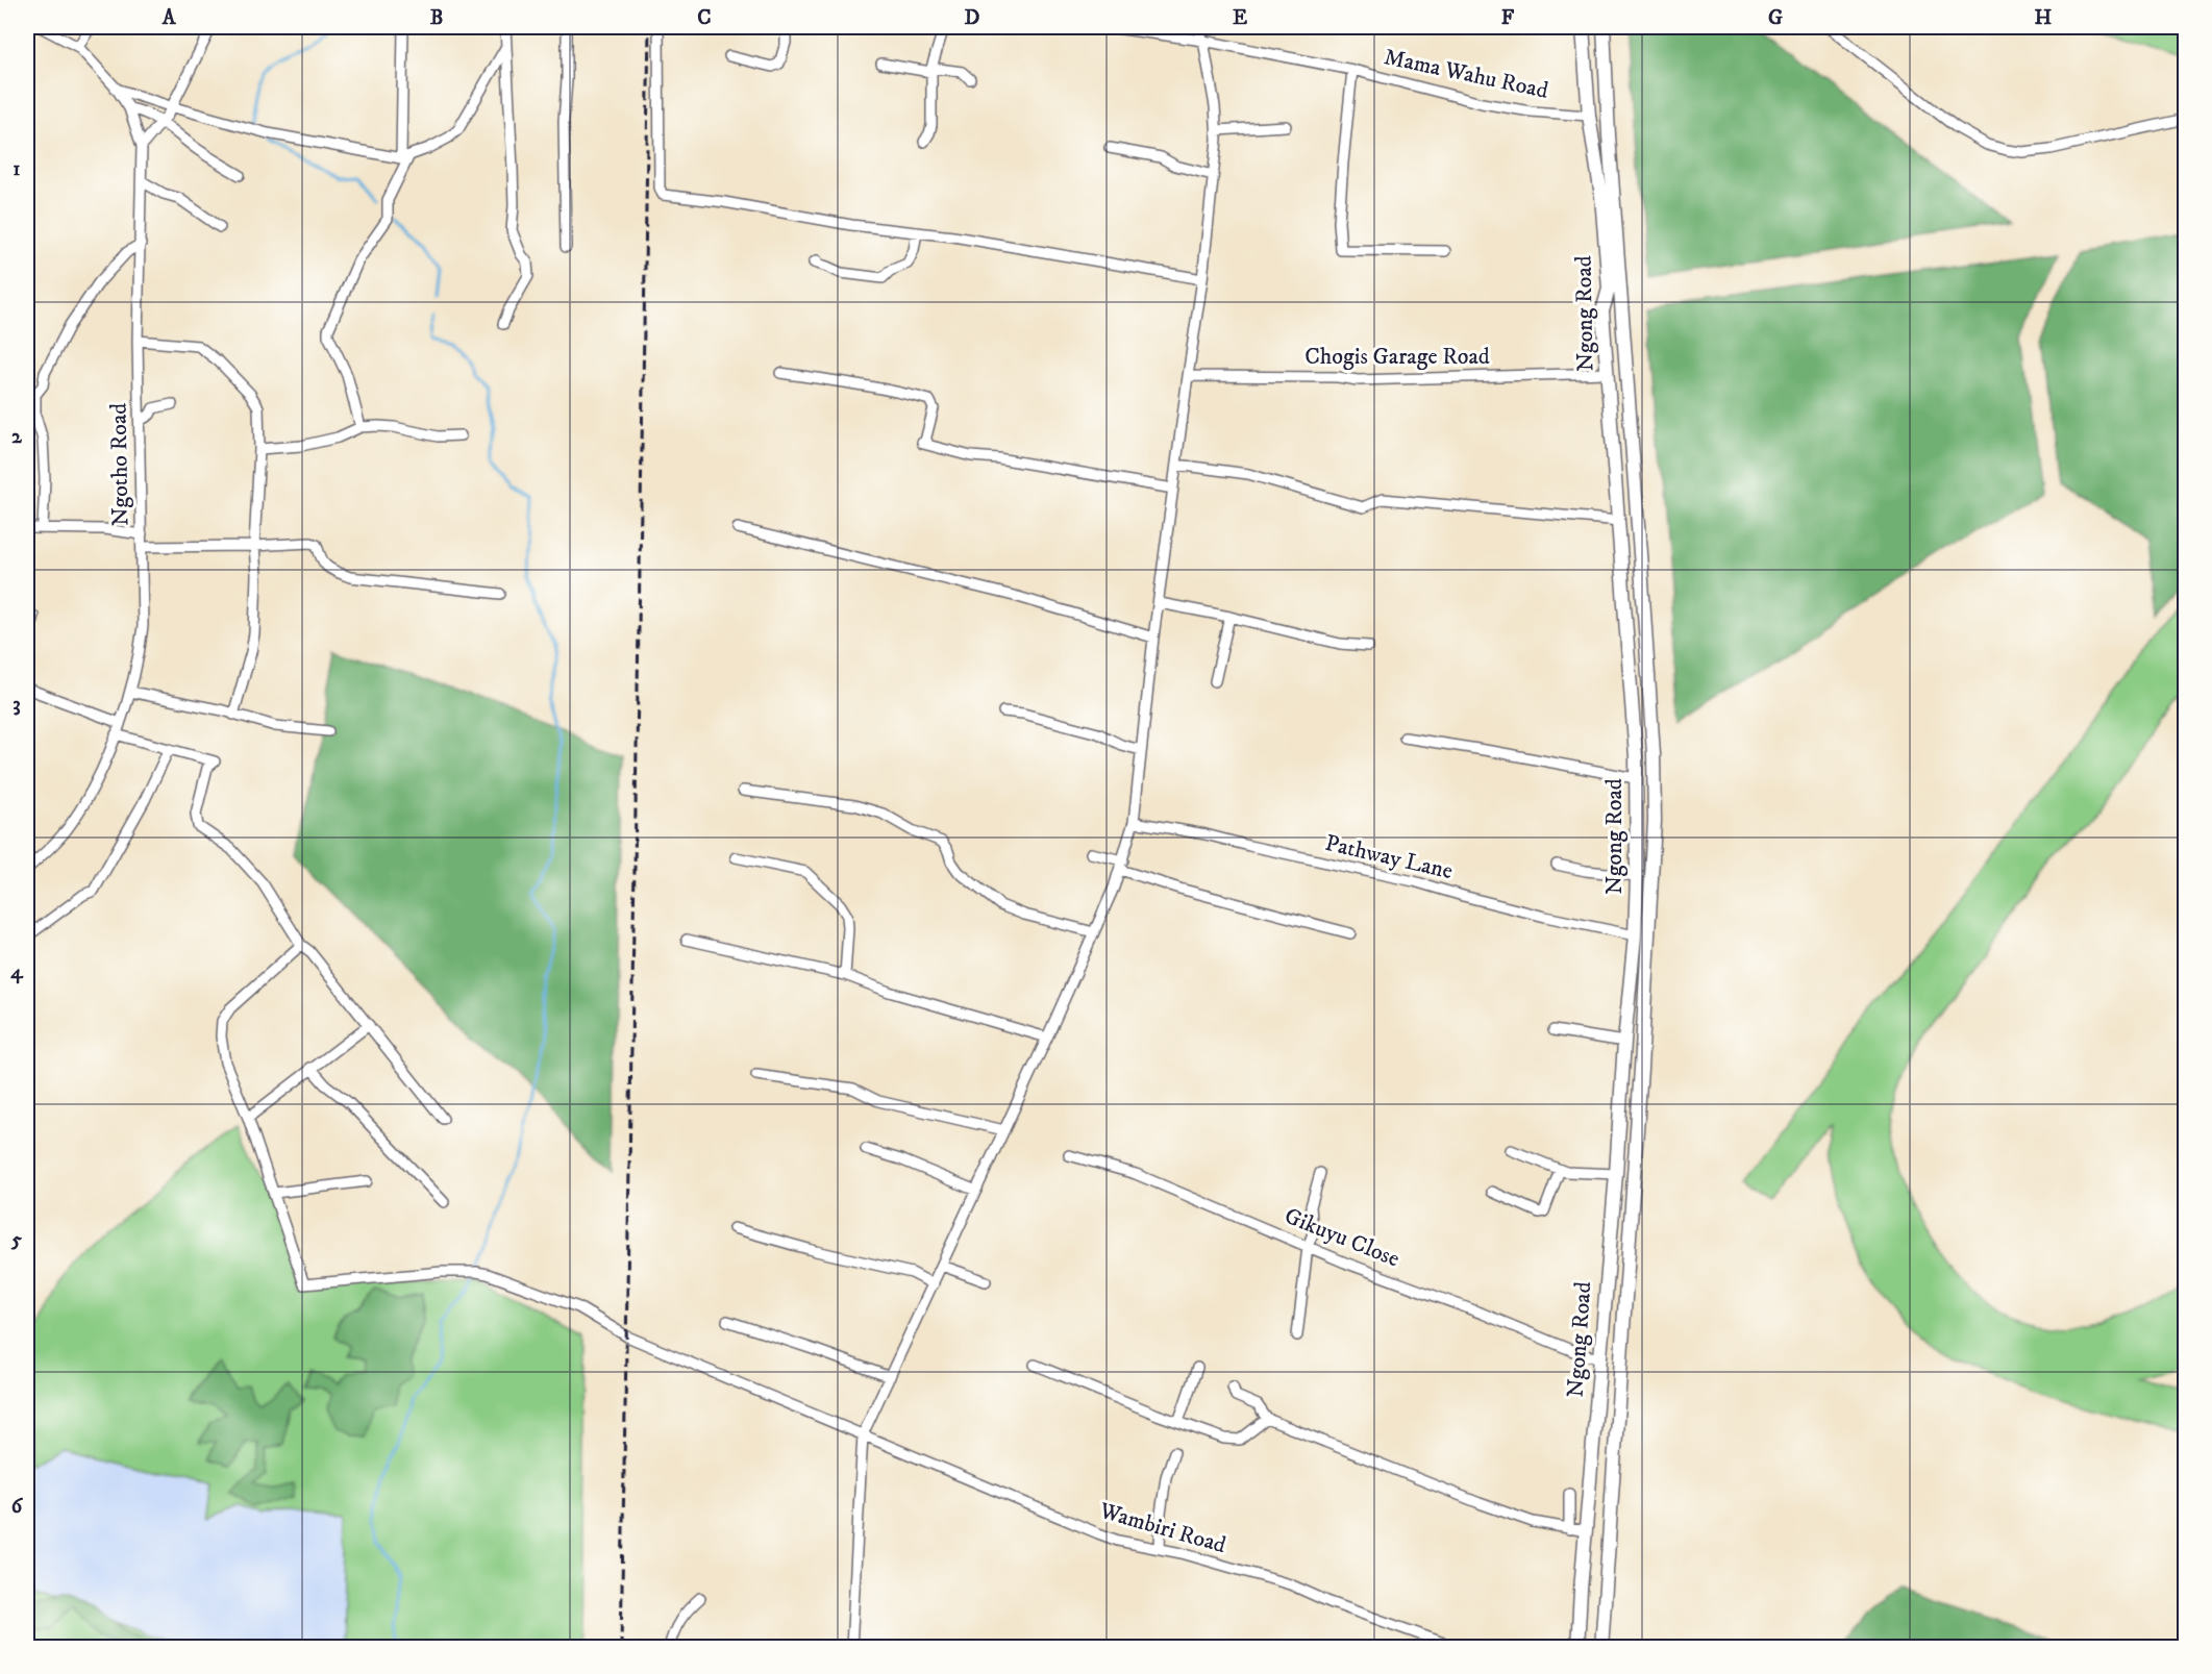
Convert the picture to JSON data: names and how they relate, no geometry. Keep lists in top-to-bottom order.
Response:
{
  "streets": {
    "main road": ["Ngong Road"],
    "street": [
      "Mama Wahu Road",
      "Chogis Garage Road",
      "Ngotho Road",
      "Pathway Lane",
      "Gikuyu Close",
      "Wambiri Road"
    ]
  },
  "crossings": [
    ["Mama Wahu Road", "Ngong Road"],
    ["Ngong Road", "Chogis Garage Road"],
    ["Ngong Road", "Pathway Lane"],
    ["Ngong Road", "Gikuyu Close"]
  ],
  "grid": {
    "columns": [
      "A",
      "B",
      "C",
      "D",
      "E",
      "F",
      "G",
      "H"
    ],
    "rows": [
      "1",
      "2",
      "3",
      "4",
      "5",
      "6"
    ]
  }
}
